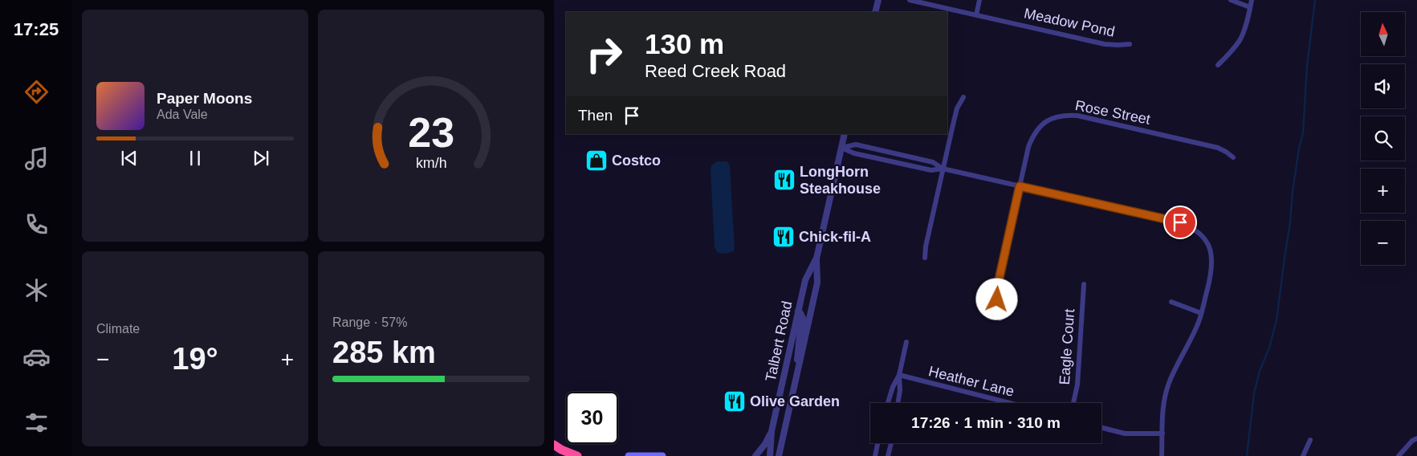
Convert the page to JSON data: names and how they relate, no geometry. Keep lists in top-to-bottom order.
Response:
{
  "streets": {
    "street": [
      "Meadow Pond",
      "Rose Street",
      "Talbert Road",
      "Eagle Court",
      "Heather Lane"
    ]
  },
  "places": {
    "shop": ["Costco"],
    "restaurant": ["LongHorn Steakhouse", "Chick-fil-A", "Olive Garden"]
  },
  "north": "top",
  "page": {
    "tabs": "17:25",
    "map_buttons": ["+", "−"],
    "turn": ["130 m", "Reed Creek Road"],
    "song": ["Paper Moons", "Ada Vale"],
    "then": "Then",
    "tile": [
      "Climate",
      ["Range · 57%", "285 km"]
    ],
    "heat": ["−", "19°", "+"],
    "limit": "30",
    "trip": "17:26 · 1 min · 310 m",
    "gauge": ["23", "km/h"]
  }
}
